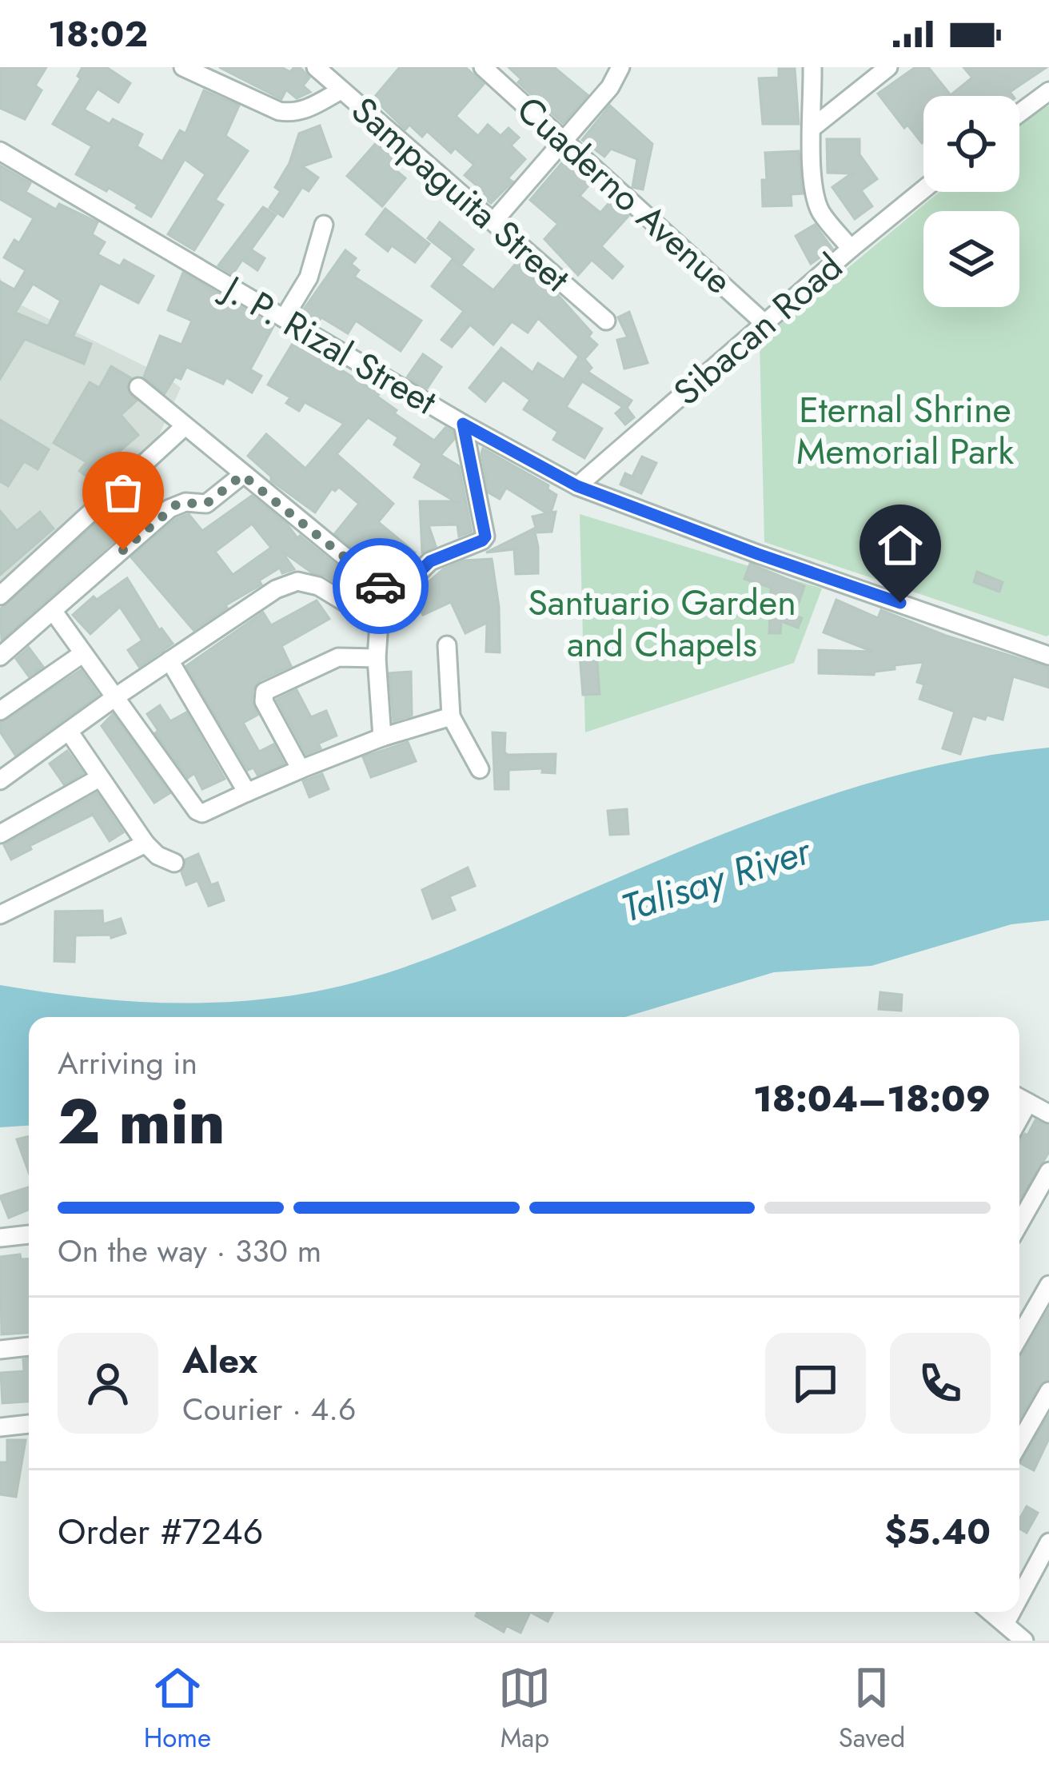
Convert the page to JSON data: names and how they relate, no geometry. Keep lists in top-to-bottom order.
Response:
{
  "streets": {
    "street": [
      "Sampaguita Street",
      "Cuaderno Avenue",
      "Sibacan Road",
      "J. P. Rizal Street"
    ]
  },
  "crossings": [
    ["Cuaderno Avenue", "Sibacan Road"],
    ["Sibacan Road", "J. P. Rizal Street"]
  ],
  "water": ["Talisay River"],
  "parks": ["Eternal Shrine Memorial Park", "Santuario Garden and Chapels"],
  "page": {
    "status": "18:02",
    "heading": ["2 min", "Arriving in", "18:04–18:09"],
    "panel": [
      "Alex",
      "Courier · 4.6",
      "Order #7246",
      "$5.40"
    ],
    "bar": "On the way · 330 m",
    "tabs": ["Home", "Map", "Saved"]
  }
}
